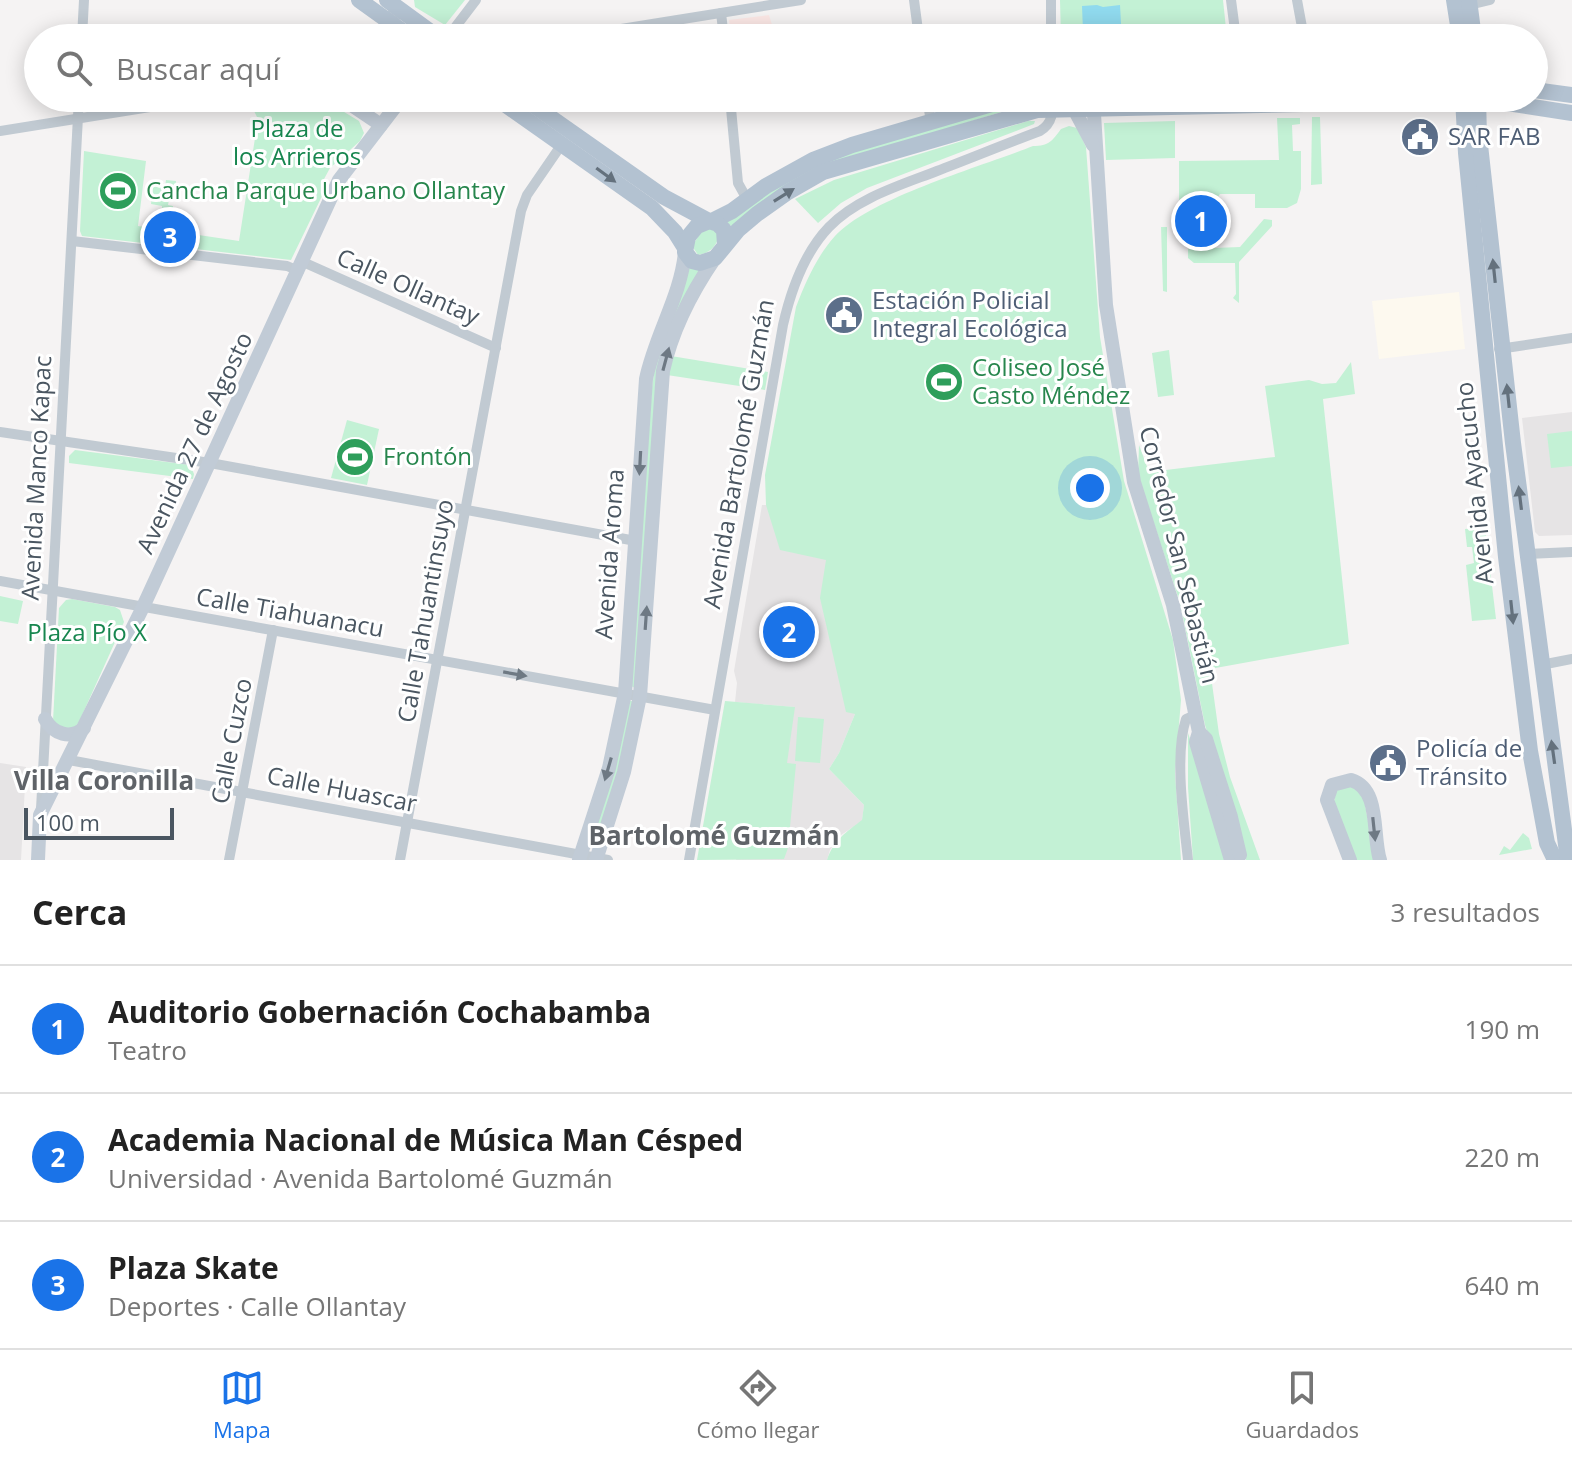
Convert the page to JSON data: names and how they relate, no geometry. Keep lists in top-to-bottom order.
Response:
{
  "streets": {
    "main road": ["Avenida Ayacucho", "Avenida Aroma"],
    "street": [
      "Calle Ollantay",
      "Avenida 27 de Agosto",
      "Avenida Bartolomé Guzmán",
      "Avenida Manco Kapac",
      "Corredor San Sebastián",
      "Calle Tahuantinsuyo",
      "Calle Tiahuanacu",
      "Calle Cuzco",
      "Calle Huascar"
    ]
  },
  "crossings": [
    ["Calle Ollantay", "Avenida 27 de Agosto"],
    ["Calle Ollantay", "Avenida Manco Kapac"],
    ["Calle Ollantay", "Calle Tahuantinsuyo"],
    ["Avenida 27 de Agosto", "Avenida Manco Kapac"],
    ["Avenida 27 de Agosto", "Calle Tiahuanacu"],
    ["Avenida 27 de Agosto", "Calle Huascar"],
    ["Avenida Bartolomé Guzmán", "Calle Tiahuanacu"],
    ["Avenida Manco Kapac", "Calle Tiahuanacu"],
    ["Avenida Aroma", "Calle Tiahuanacu"],
    ["Avenida Aroma", "Calle Huascar"],
    ["Calle Tahuantinsuyo", "Calle Tiahuanacu"],
    ["Calle Tahuantinsuyo", "Calle Huascar"],
    ["Calle Tiahuanacu", "Calle Cuzco"],
    ["Calle Cuzco", "Calle Huascar"]
  ],
  "districts": ["Villa Coronilla", "Bartolomé Guzmán"],
  "parks": ["Plaza de los Arrieros", "Plaza Pío X"],
  "places": {
    "public building": ["SAR FAB", "Estación Policial Integral Ecológica", "Policía de Tránsito"],
    "sports": ["Cancha Parque Urbano Ollantay", "Coliseo José Casto Méndez", "Frontón"]
  },
  "scale_bar": "100 m",
  "page": {
    "search": "Buscar aquí",
    "pins": ["1", "3", "2"],
    "scale": "100 m",
    "heading": ["Cerca", "3 resultados"],
    "list": [
      {
        "mark": "1",
        "name": "Auditorio Gobernación Cochabamba",
        "note": "Teatro",
        "value": "190 m"
      },
      {
        "mark": "2",
        "name": "Academia Nacional de Música Man Césped",
        "note": "Universidad · Avenida Bartolomé Guzmán",
        "value": "220 m"
      },
      {
        "mark": "3",
        "name": "Plaza Skate",
        "note": "Deportes · Calle Ollantay",
        "value": "640 m"
      }
    ],
    "nav": ["Mapa", "Cómo llegar", "Guardados"]
  }
}
